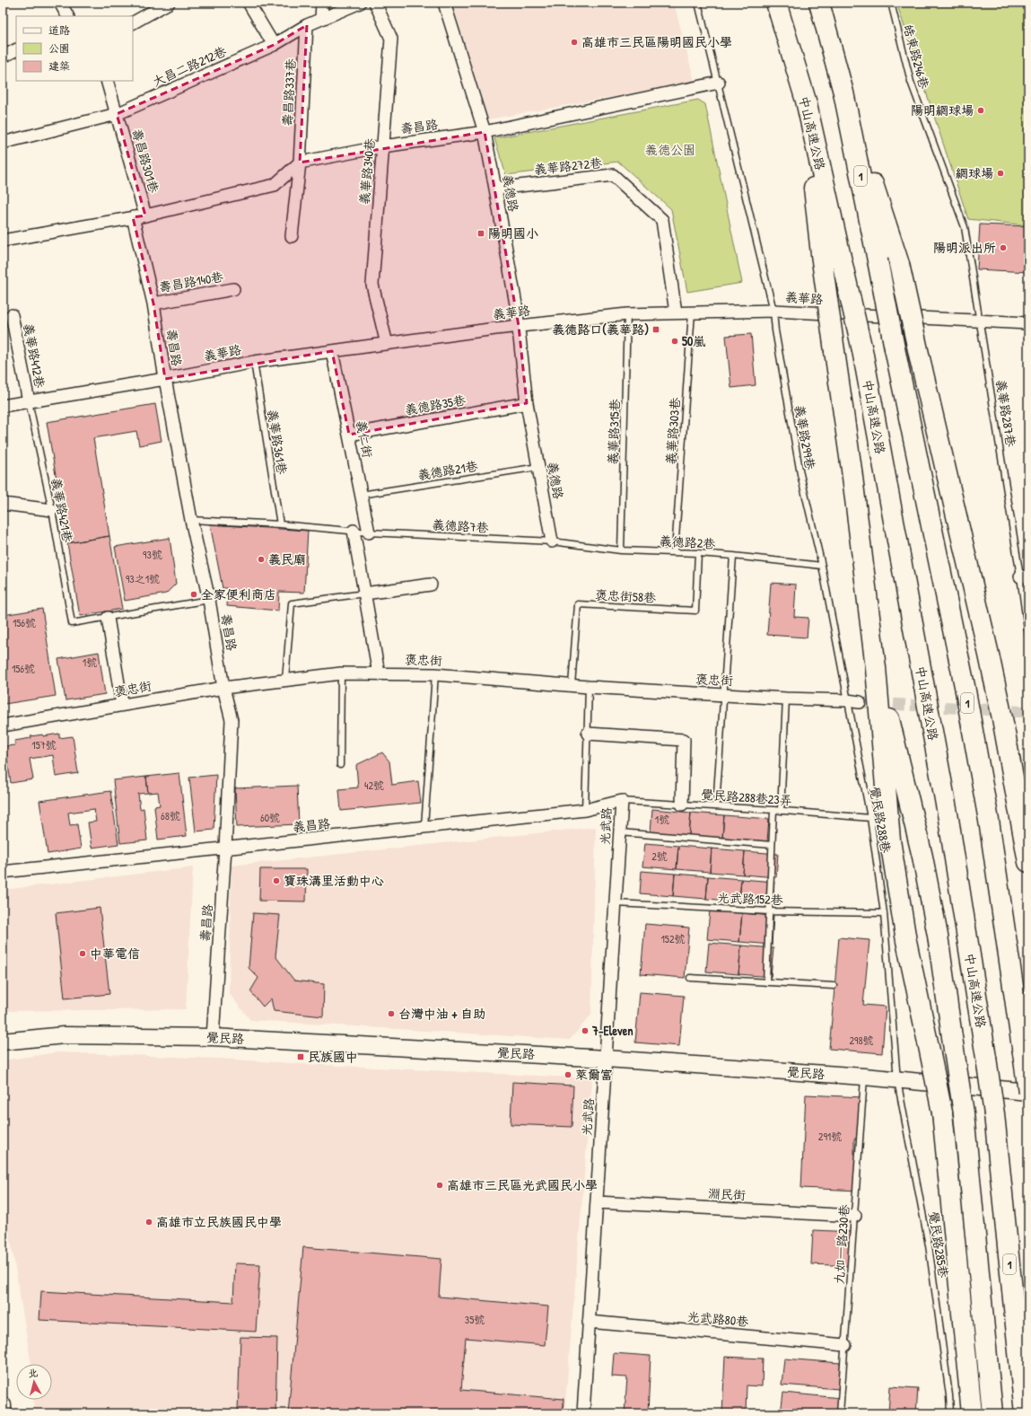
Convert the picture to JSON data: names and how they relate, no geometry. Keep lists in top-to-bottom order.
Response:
{
  "streets": {
    "highway": ["中山高速公路", "1"],
    "street": [
      "大昌二路212巷",
      "壽昌路337巷",
      "壽昌路",
      "壽昌路301巷",
      "義華路272巷",
      "義華路340巷",
      "義德路",
      "壽昌路140巷",
      "義華路",
      "義華路412巷",
      "義德路35巷",
      "義仁街",
      "褒忠街",
      "義昌路",
      "光武路",
      "覺民路",
      "淵民街",
      "光武路80巷"
    ],
    "lane": [
      "皓東路246巷",
      "義華路287巷",
      "義華路303巷",
      "義華路315巷",
      "義華路299巷",
      "義華路361巷",
      "義德路21巷",
      "義華路421巷",
      "義德路7巷",
      "義德路2巷",
      "褒忠街58巷",
      "覺民路288巷23弄",
      "覺民路288巷",
      "光武路152巷",
      "九如一路230巷",
      "覺民路285巷"
    ]
  },
  "crossings": [
    ["皓東路246巷", "義華路"],
    ["皓東路246巷", "義華路287巷"],
    ["大昌二路212巷", "壽昌路337巷"],
    ["大昌二路212巷", "壽昌路301巷"],
    ["壽昌路337巷", "壽昌路"],
    ["壽昌路", "義華路340巷"],
    ["壽昌路", "義德路"],
    ["壽昌路", "壽昌路140巷"],
    ["壽昌路", "義華路"],
    ["壽昌路", "義華路299巷"],
    ["壽昌路", "褒忠街"],
    ["壽昌路", "義昌路"],
    ["壽昌路", "覺民路"],
    ["義華路272巷", "義德路"],
    ["義華路272巷", "義華路"],
    ["義華路340巷", "義華路"],
    ["1", "覺民路"],
    ["義德路", "義華路"],
    ["義德路", "義德路35巷"],
    ["義德路", "義德路21巷"],
    ["義德路", "義德路7巷"],
    ["義德路", "義德路2巷"],
    ["義華路", "義華路412巷"],
    ["義華路", "義華路287巷"],
    ["義華路", "義華路303巷"],
    ["義華路", "義華路315巷"],
    ["義華路", "義華路299巷"],
    ["義華路", "義仁街"],
    ["義華路", "義華路361巷"],
    ["義華路", "義華路421巷"],
    ["義華路412巷", "義華路421巷"],
    ["義德路35巷", "義仁街"],
    ["義華路303巷", "義德路2巷"],
    ["義華路315巷", "義德路2巷"],
    ["義華路299巷", "義德路2巷"],
    ["義華路299巷", "覺民路288巷"],
    ["義仁街", "義德路21巷"],
    ["義仁街", "義德路7巷"],
    ["義德路7巷", "義德路2巷"],
    ["義德路2巷", "褒忠街58巷"],
    ["義德路2巷", "覺民路288巷"],
    ["褒忠街58巷", "褒忠街"],
    ["褒忠街", "覺民路288巷"],
    ["覺民路288巷23弄", "覺民路288巷"],
    ["覺民路288巷23弄", "義昌路"],
    ["覺民路288巷23弄", "光武路"],
    ["覺民路288巷", "光武路152巷"],
    ["覺民路288巷", "覺民路"],
    ["覺民路288巷", "覺民路285巷"],
    ["義昌路", "光武路"],
    ["光武路", "光武路152巷"],
    ["光武路", "覺民路"],
    ["光武路", "淵民街"],
    ["光武路", "光武路80巷"],
    ["覺民路", "九如一路230巷"],
    ["覺民路", "覺民路285巷"],
    ["淵民街", "九如一路230巷"],
    ["九如一路230巷", "光武路80巷"]
  ],
  "parks": ["義德公園"],
  "places": {
    "other": [
      "高雄市三民區陽明國民小學",
      "陽明網球場",
      "網球場",
      "陽明派出所",
      "50嵐",
      "義民廟",
      "全家便利商店",
      "寶珠溝里活動中心",
      "中華電信",
      "台灣中油 + 自助",
      "7-Eleven",
      "萊爾富",
      "高雄市三民區光武國民小學",
      "高雄市立民族國民中學"
    ],
    "transit": ["陽明國小", "義德路口(義華路)", "民族國中"]
  },
  "house_numbers": [
    "93號",
    "93之1號",
    "156號",
    "1號",
    "156號",
    "157號",
    "42號",
    "68號",
    "60號",
    "1號",
    "2號",
    "152號",
    "298號",
    "291號",
    "35號"
  ],
  "legend": ["道路", "公園", "建築"],
  "north": "top"
}
